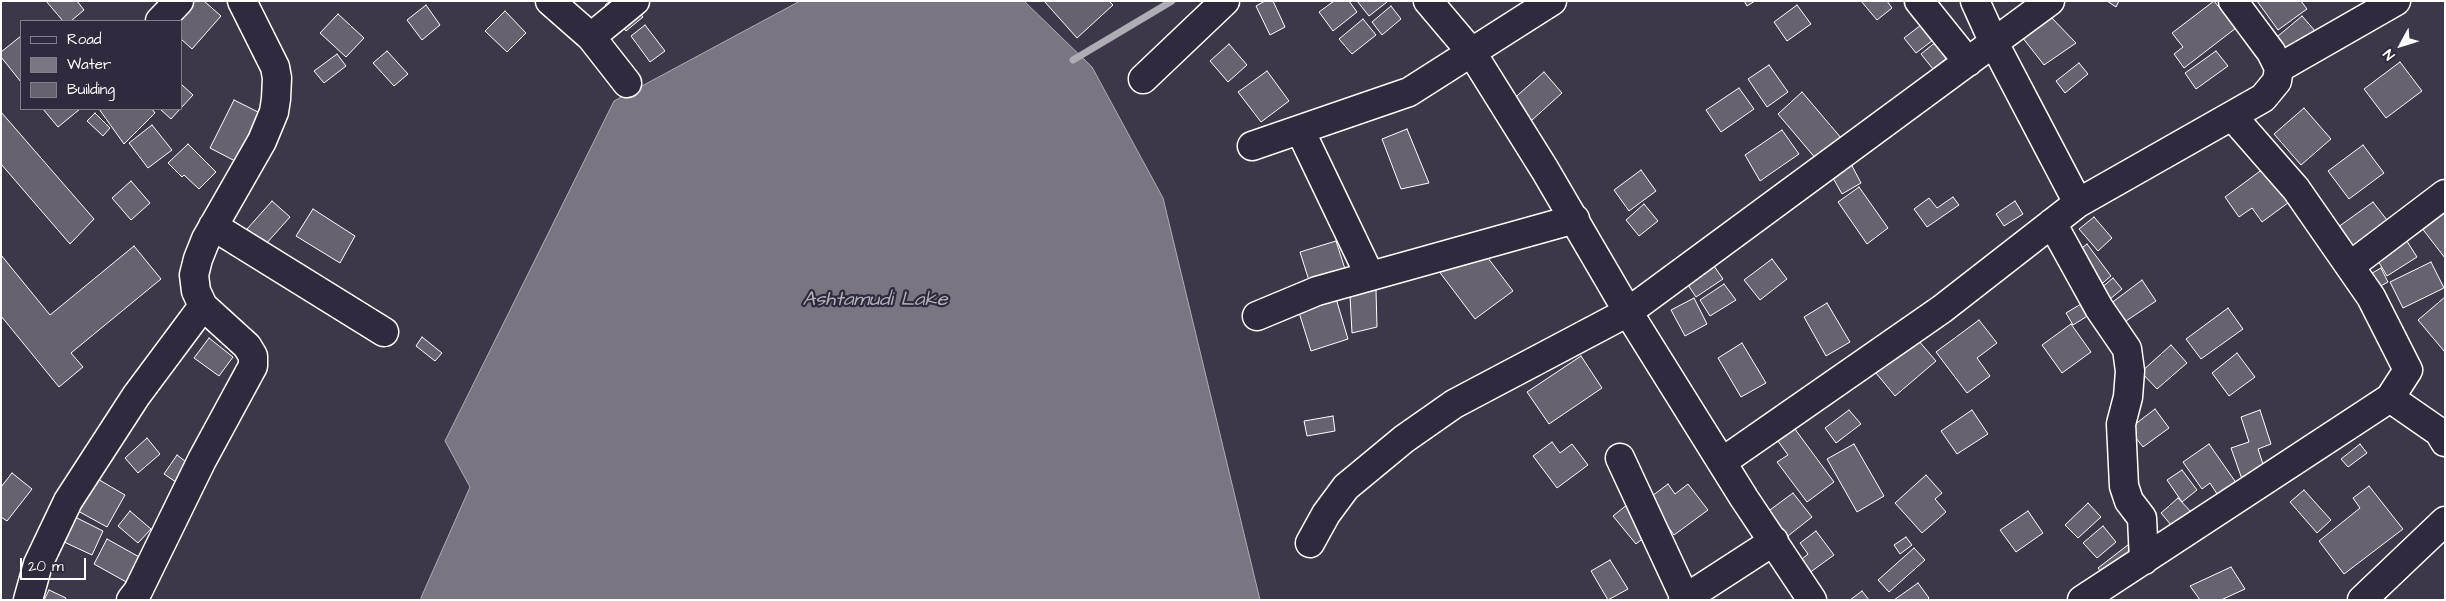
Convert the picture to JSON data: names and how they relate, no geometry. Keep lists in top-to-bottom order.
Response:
{
  "water": ["Ashtamudi Lake"],
  "legend": ["Road", "Water", "Building"],
  "scale_bar": "20 m",
  "north": "bottom left"
}
